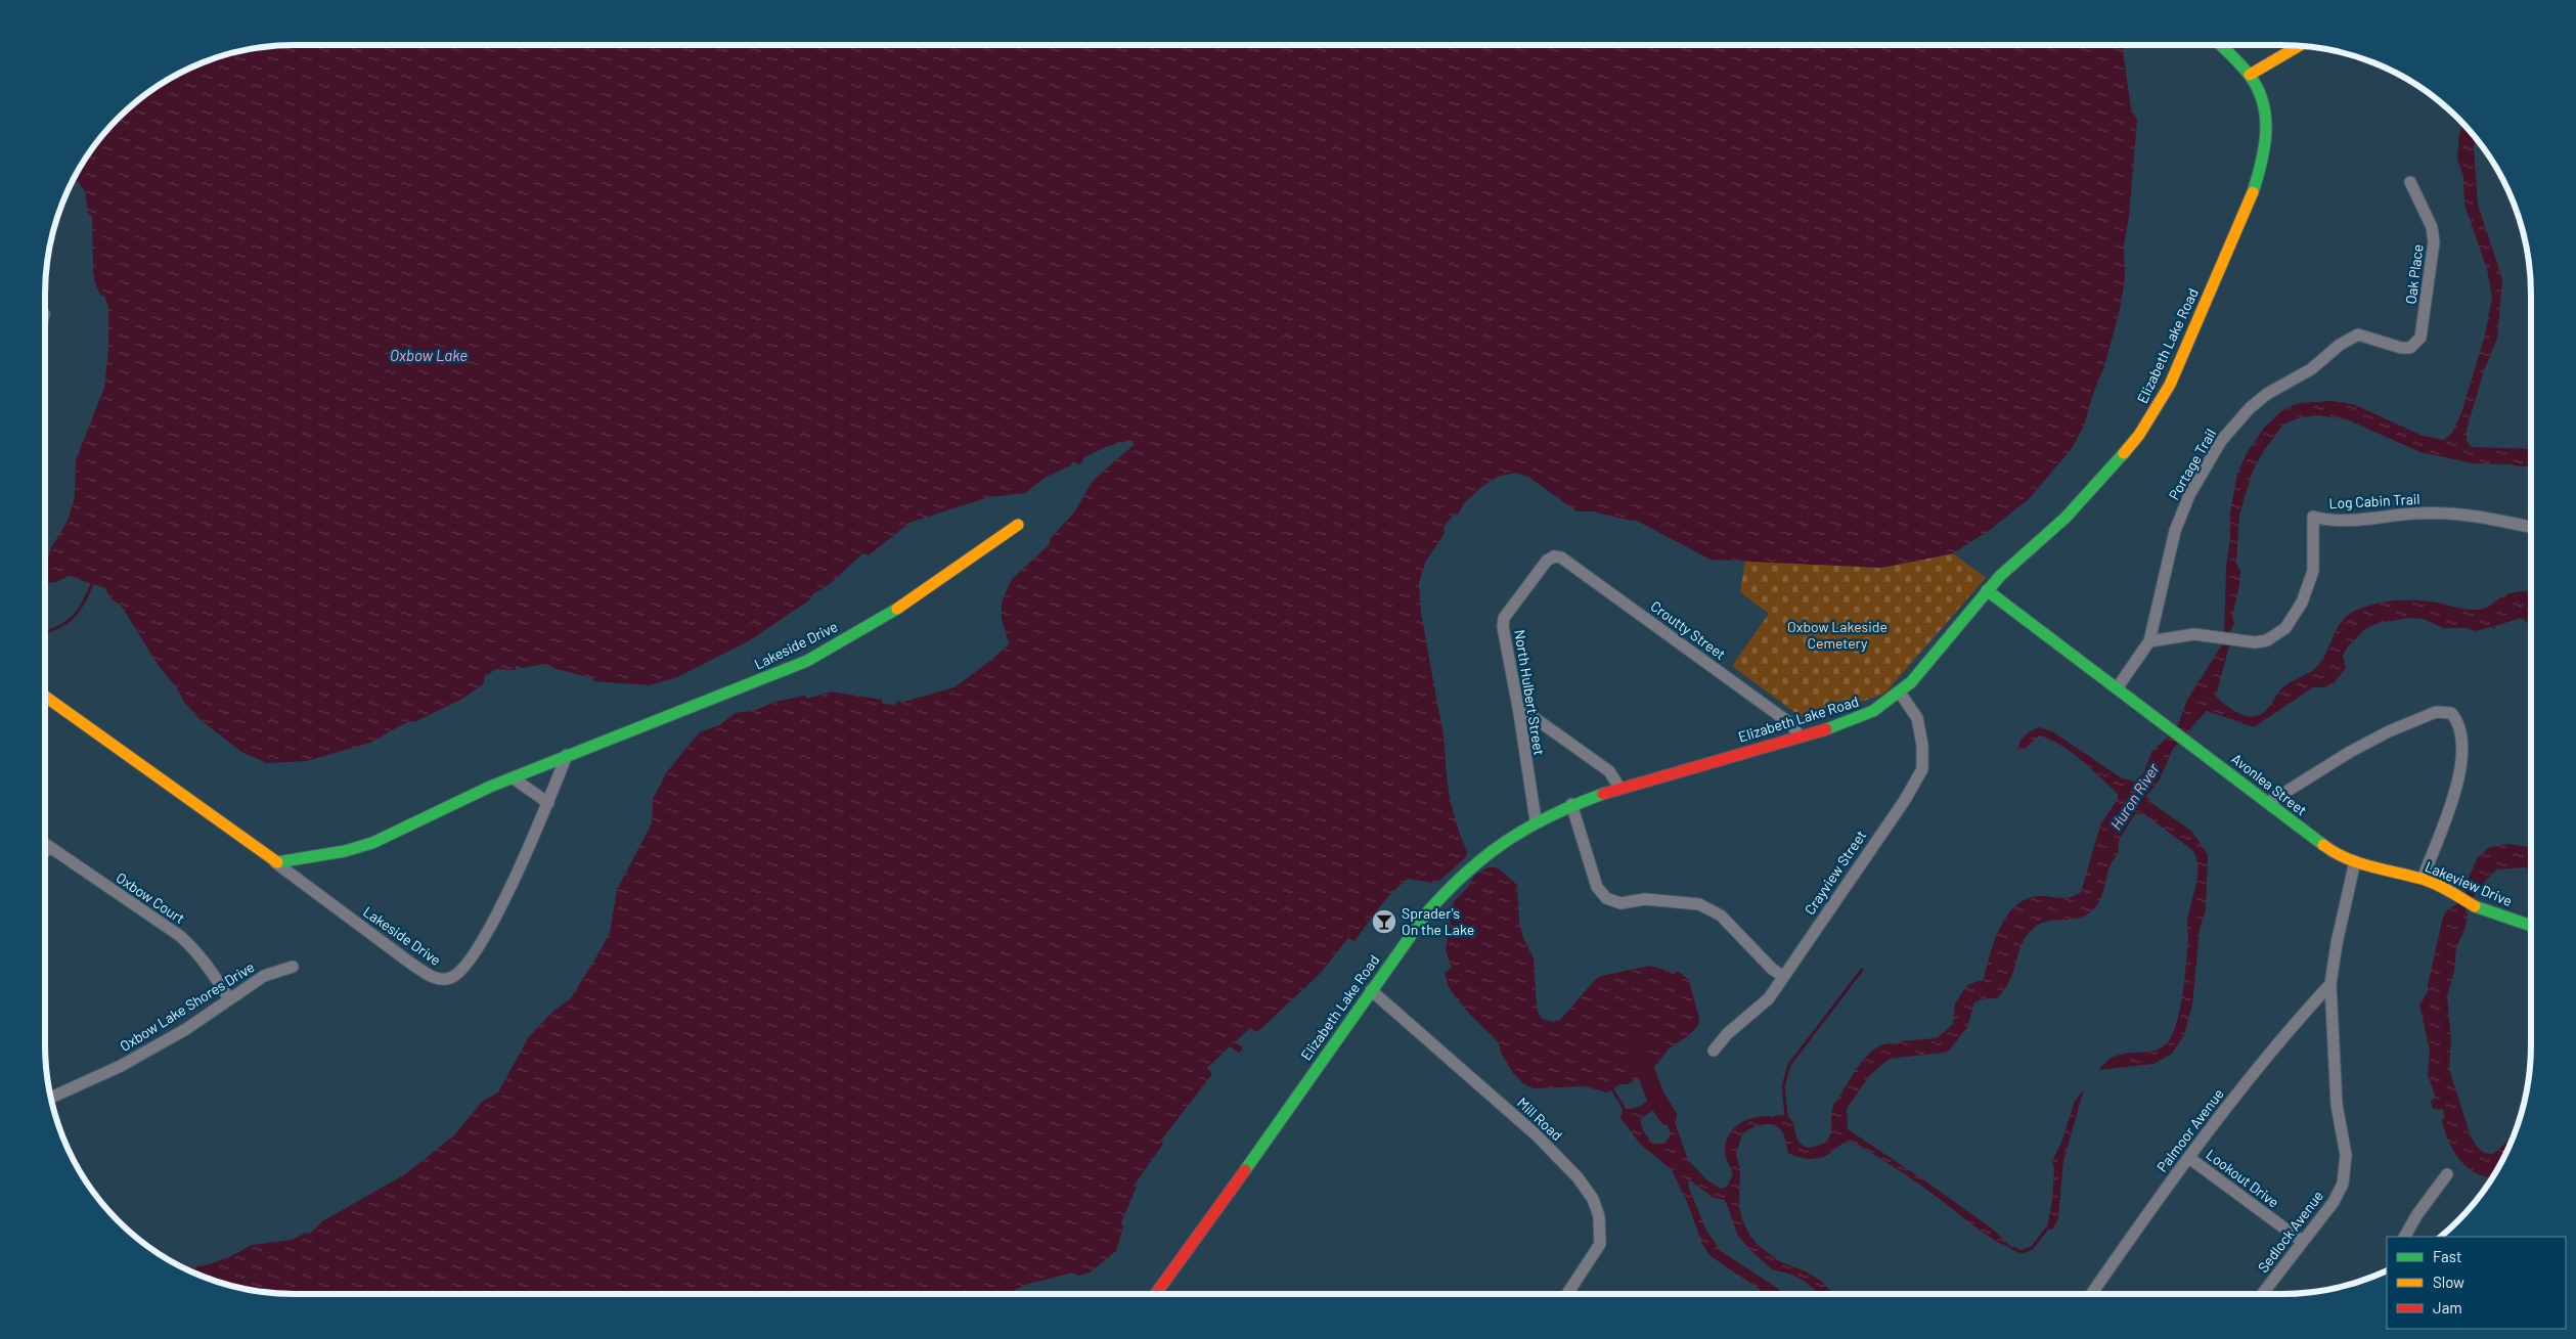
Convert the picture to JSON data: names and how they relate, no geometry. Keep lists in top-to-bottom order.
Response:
{
  "streets": {
    "street": [
      "Oak Place",
      "Elizabeth Lake Road",
      "Portage Trail",
      "Log Cabin Trail",
      "Croutty Street",
      "Lakeside Drive",
      "North Hulbert Street",
      "Avonlea Street",
      "Crayview Street",
      "Lakeview Drive",
      "Oxbow Court",
      "Oxbow Lake Shores Drive",
      "Mill Road",
      "Palmoor Avenue",
      "Lookout Drive",
      "Sedlock Avenue"
    ]
  },
  "crossings": [
    ["Oak Place", "Portage Trail"],
    ["Elizabeth Lake Road", "Croutty Street"],
    ["Elizabeth Lake Road", "North Hulbert Street"],
    ["Elizabeth Lake Road", "Avonlea Street"],
    ["Elizabeth Lake Road", "Crayview Street"],
    ["Elizabeth Lake Road", "Mill Road"],
    ["Portage Trail", "Log Cabin Trail"],
    ["Croutty Street", "North Hulbert Street"],
    ["Avonlea Street", "Lakeview Drive"],
    ["Oxbow Court", "Oxbow Lake Shores Drive"],
    ["Palmoor Avenue", "Lookout Drive"],
    ["Palmoor Avenue", "Sedlock Avenue"],
    ["Lookout Drive", "Sedlock Avenue"]
  ],
  "water": ["Oxbow Lake", "Huron River"],
  "parks": ["Oxbow Lakeside Cemetery"],
  "places": {
    "bar": ["Sprader's On the Lake"]
  },
  "legend": ["Fast", "Slow", "Jam"]
}
